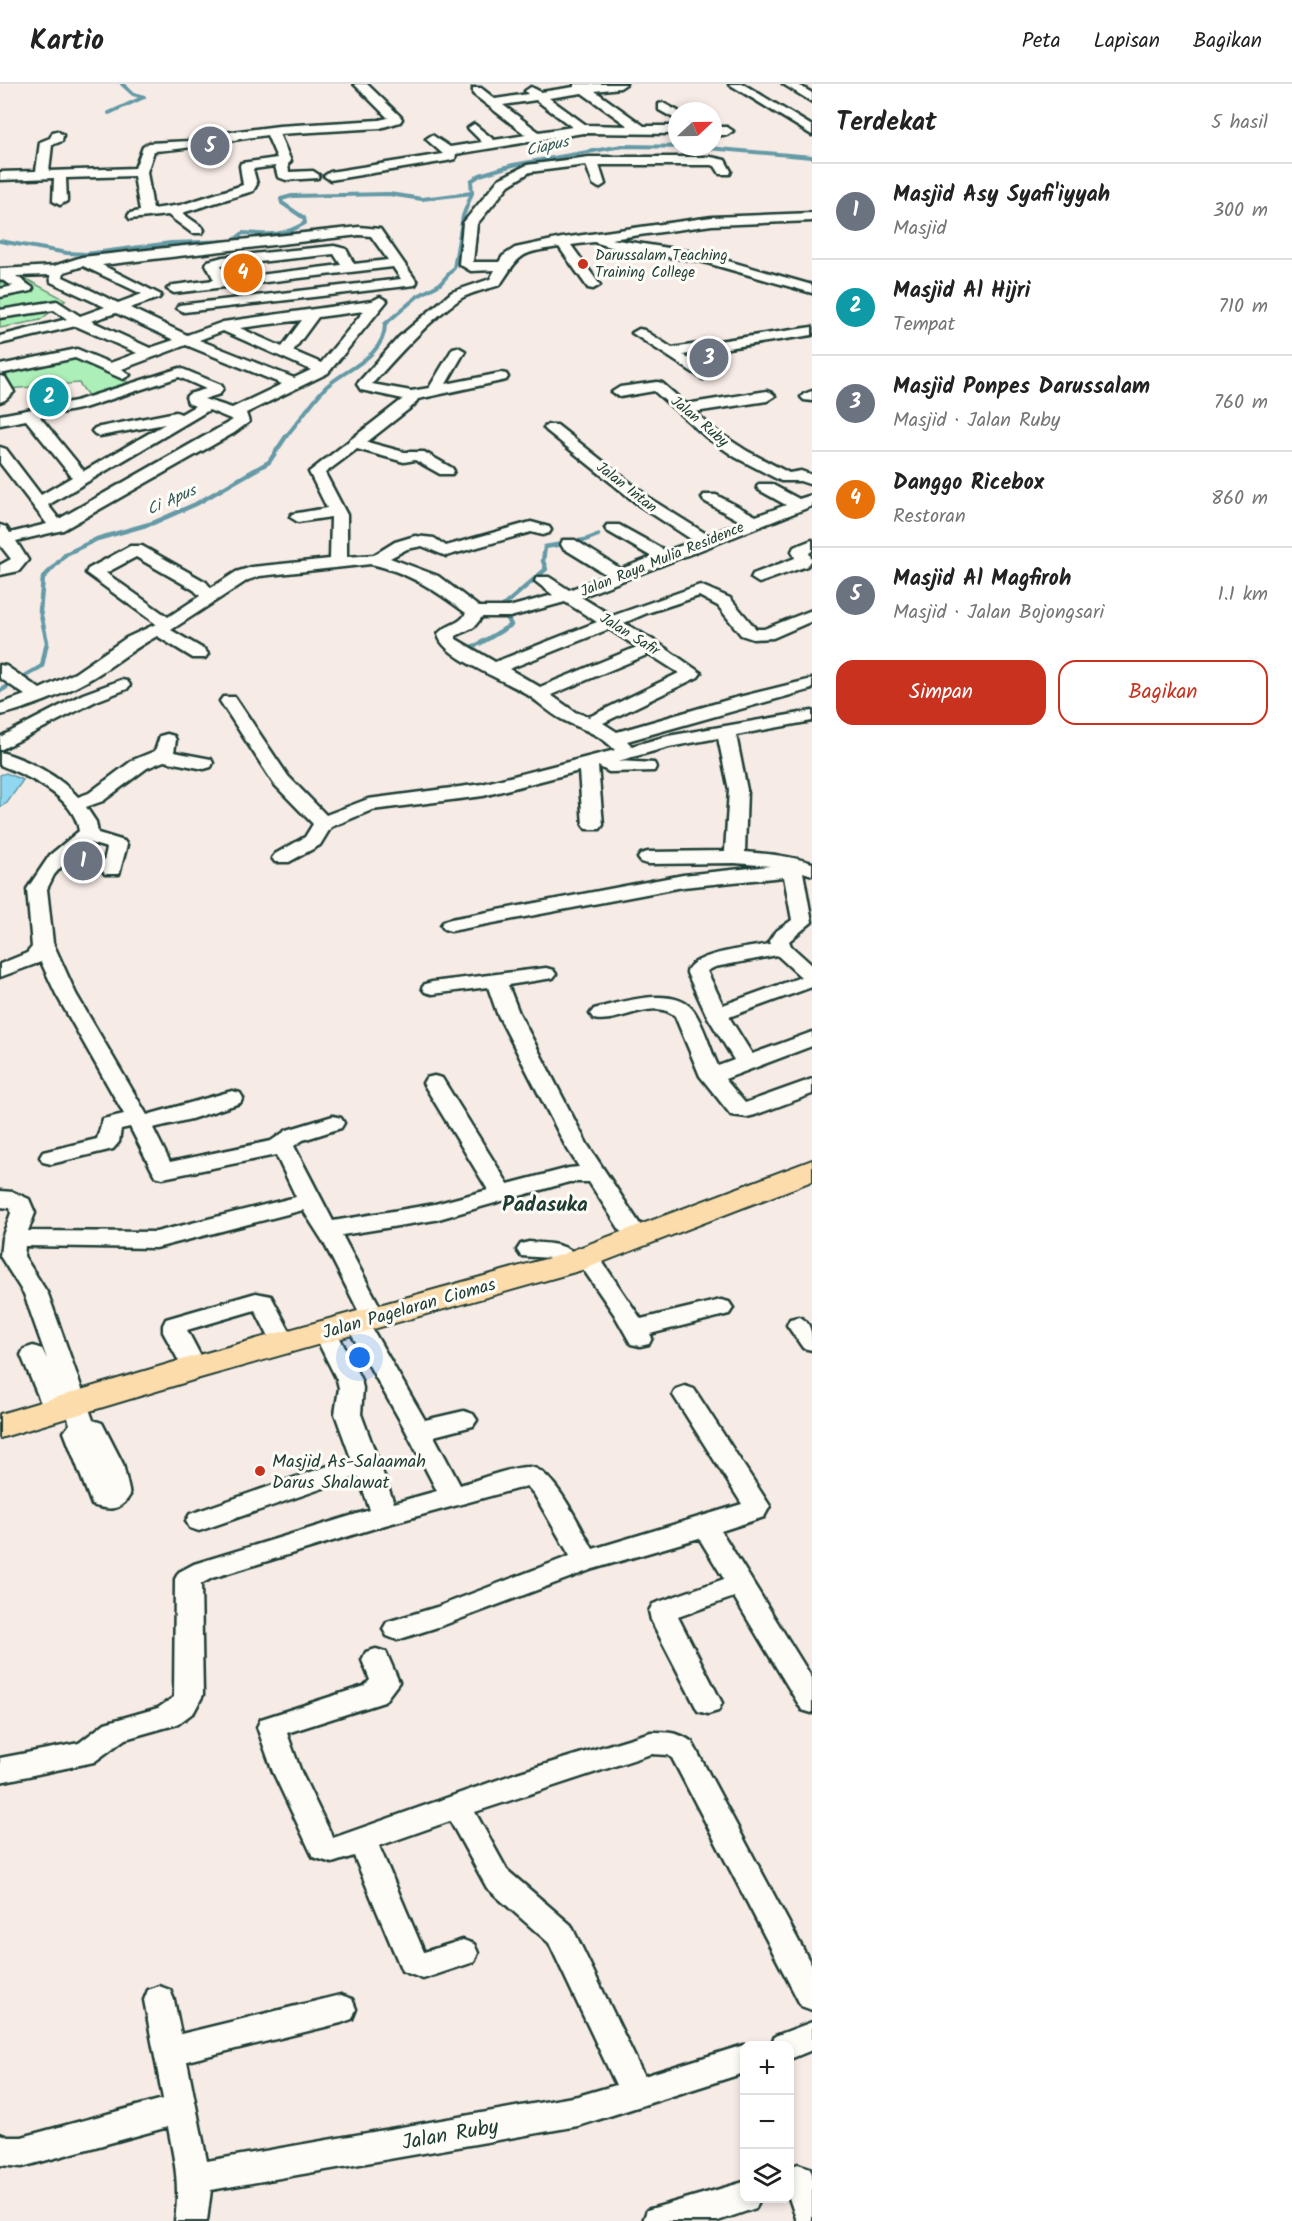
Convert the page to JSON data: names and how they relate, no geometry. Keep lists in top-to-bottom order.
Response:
{
  "streets": {
    "main road": ["Jalan Pagelaran Ciomas"],
    "street": [
      "Jalan Ruby",
      "Jalan Intan",
      "Jalan Raya Mulia Residence",
      "Jalan Safir"
    ]
  },
  "crossings": [
    ["Jalan Intan", "Jalan Raya Mulia Residence"],
    ["Jalan Raya Mulia Residence", "Jalan Safir"]
  ],
  "districts": ["Padasuka"],
  "water": ["Ciapus", "Ci Apus"],
  "places": ["Darussalam Teaching Training College", "Masjid As-Salaamah Darus Shalawat"],
  "north": "right",
  "page": {
    "header": "Kartio",
    "nav": ["Peta", "Lapisan", "Bagikan"],
    "heading": ["Terdekat", "5 hasil"],
    "pins": [
      "5",
      "4",
      "3",
      "2",
      "1"
    ],
    "list": [
      {
        "mark": "1",
        "name": "Masjid Asy Syafi'iyyah",
        "note": "Masjid",
        "value": "300 m"
      },
      {
        "mark": "2",
        "name": "Masjid Al Hijri",
        "note": "Tempat",
        "value": "710 m"
      },
      {
        "mark": "3",
        "name": "Masjid Ponpes Darussalam",
        "note": "Masjid · Jalan Ruby",
        "value": "760 m"
      },
      {
        "mark": "4",
        "name": "Danggo Ricebox",
        "note": "Restoran",
        "value": "860 m"
      },
      {
        "mark": "5",
        "name": "Masjid Al Magfiroh",
        "note": "Masjid · Jalan Bojongsari",
        "value": "1.1 km"
      }
    ],
    "buttons": ["Simpan", "Bagikan"],
    "map_buttons": ["+", "−"]
  }
}
